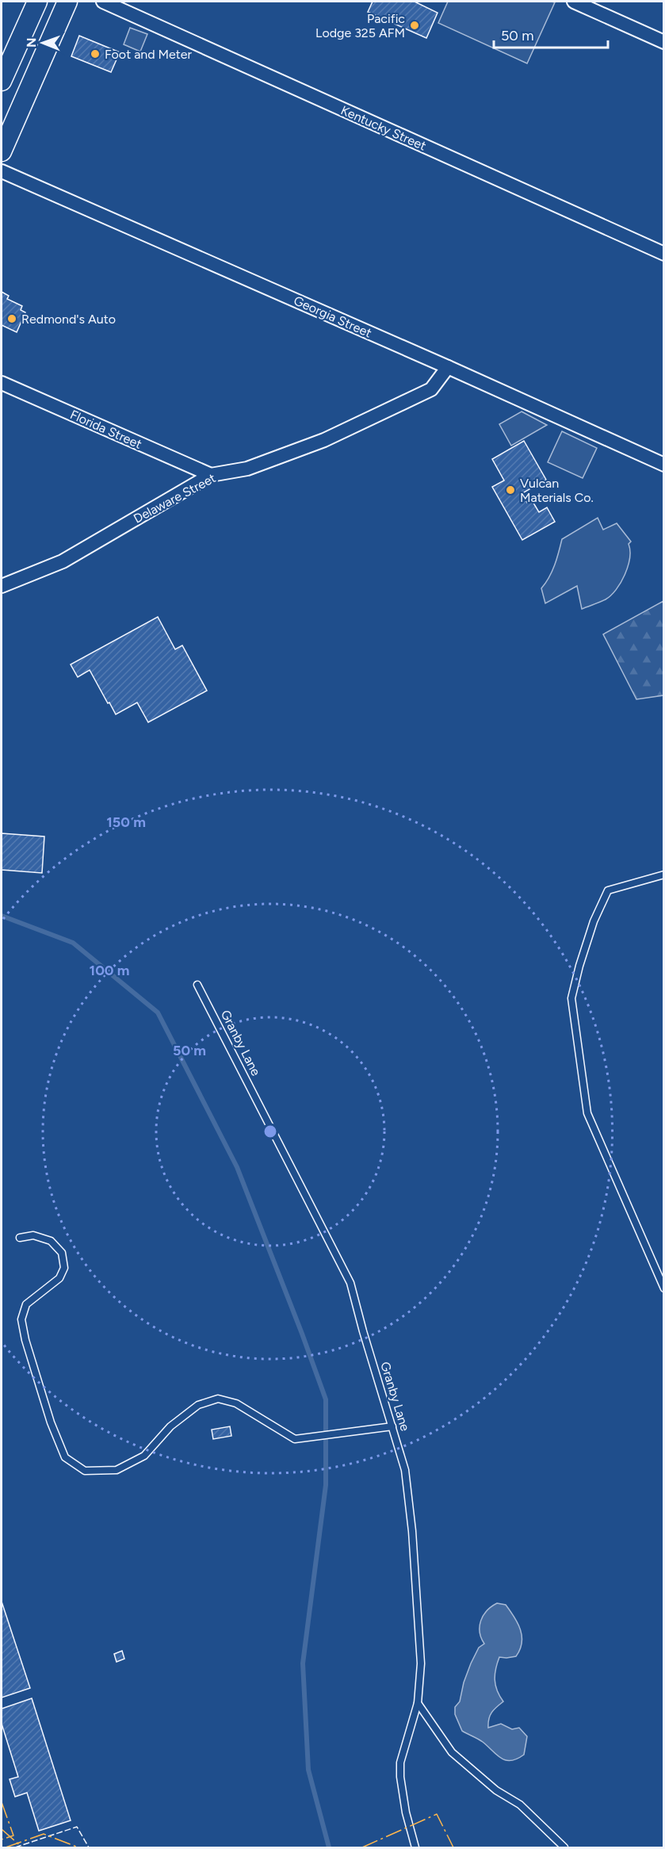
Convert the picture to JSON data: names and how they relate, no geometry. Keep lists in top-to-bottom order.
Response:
{
  "streets": {
    "street": [
      "Kentucky Street",
      "Georgia Street",
      "Florida Street",
      "Delaware Street"
    ],
    "lane": ["Granby Lane"]
  },
  "crossings": [
    ["Georgia Street", "Delaware Street"],
    ["Florida Street", "Delaware Street"]
  ],
  "places": [
    "Pacific Lodge 325 AFM",
    "Foot and Meter",
    "Redmond's Auto",
    "Vulcan Materials Co."
  ],
  "scale_bar": "50 m",
  "north": "left",
  "rings": ["150 m", "100 m", "50 m"]
}
